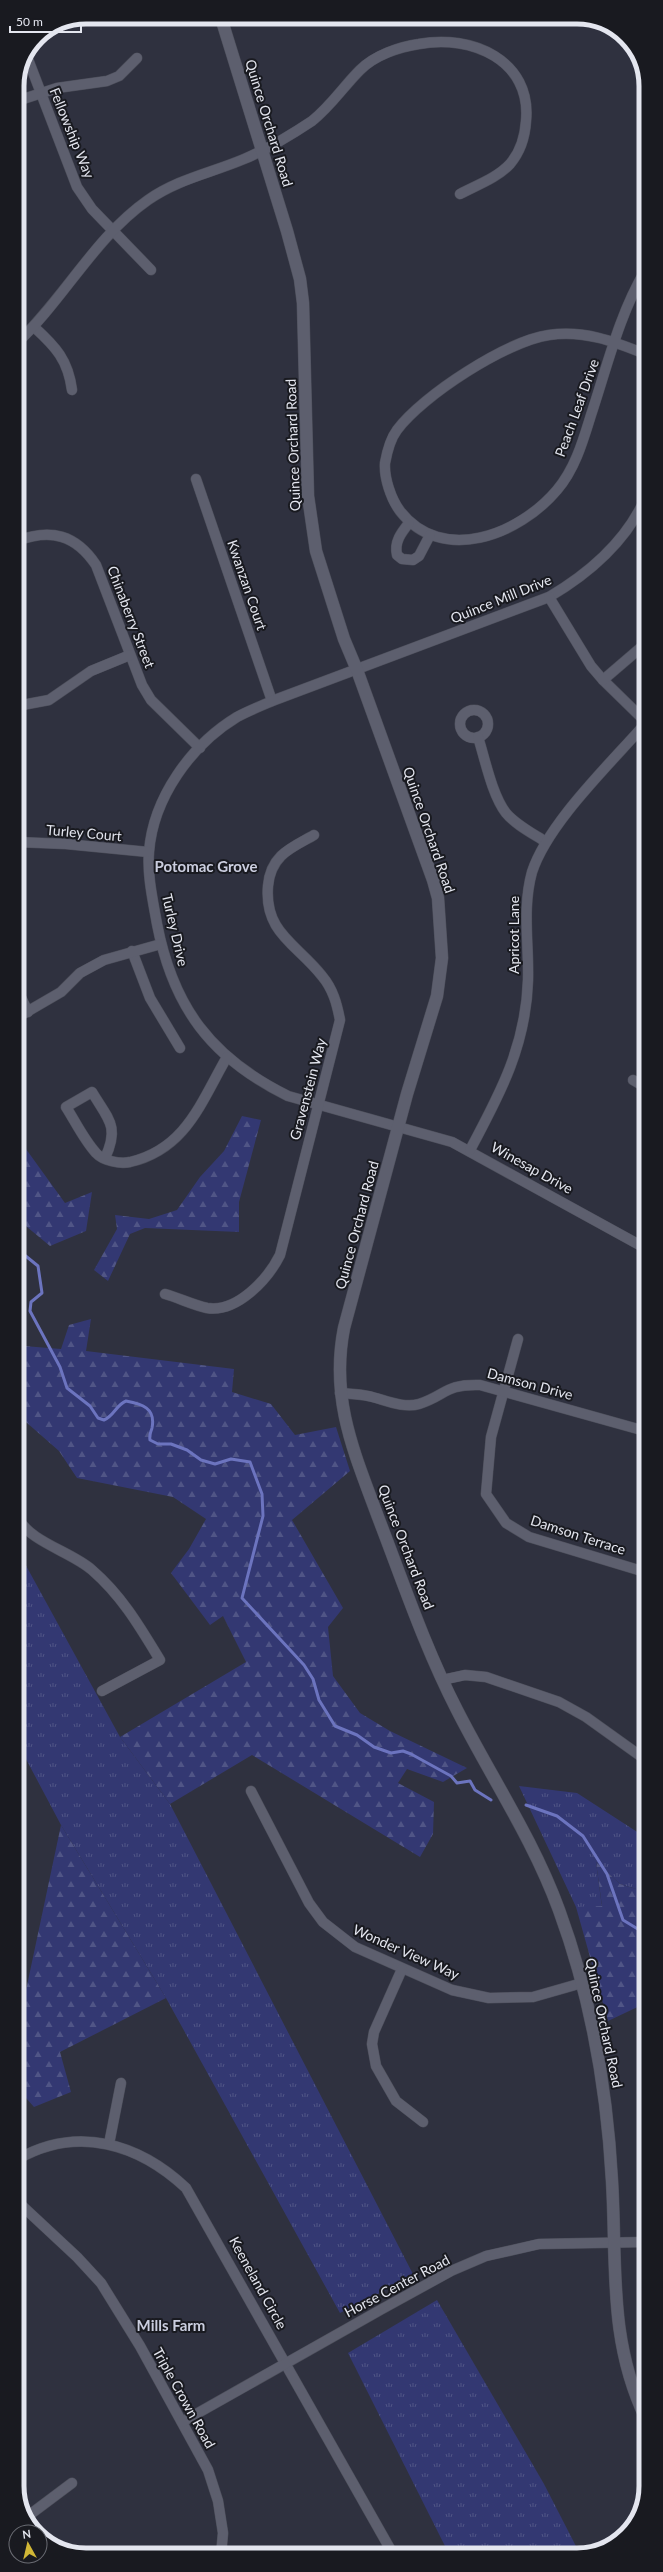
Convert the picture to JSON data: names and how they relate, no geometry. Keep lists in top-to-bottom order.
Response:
{
  "streets": {
    "street": [
      "Quince Orchard Road",
      "Fellowship Way",
      "Peach Leaf Drive",
      "Kwanzan Court",
      "Quince Mill Drive",
      "Chinaberry Street",
      "Turley Court",
      "Turley Drive",
      "Apricot Lane",
      "Gravenstein Way",
      "Winesap Drive",
      "Damson Drive",
      "Damson Terrace",
      "Wonder View Way",
      "Keeneland Circle",
      "Horse Center Road",
      "Triple Crown Road"
    ]
  },
  "crossings": [
    ["Quince Orchard Road", "Quince Mill Drive"],
    ["Quince Orchard Road", "Turley Drive"],
    ["Quince Orchard Road", "Winesap Drive"],
    ["Quince Orchard Road", "Damson Drive"],
    ["Quince Orchard Road", "Wonder View Way"],
    ["Quince Orchard Road", "Horse Center Road"],
    ["Kwanzan Court", "Turley Drive"],
    ["Quince Mill Drive", "Turley Drive"],
    ["Chinaberry Street", "Turley Drive"],
    ["Turley Court", "Turley Drive"],
    ["Turley Drive", "Gravenstein Way"],
    ["Turley Drive", "Winesap Drive"],
    ["Apricot Lane", "Winesap Drive"],
    ["Damson Drive", "Damson Terrace"],
    ["Keeneland Circle", "Horse Center Road"],
    ["Horse Center Road", "Triple Crown Road"]
  ],
  "districts": ["Potomac Grove", "Mills Farm"],
  "scale_bar": "50 m",
  "north": "top"
}
